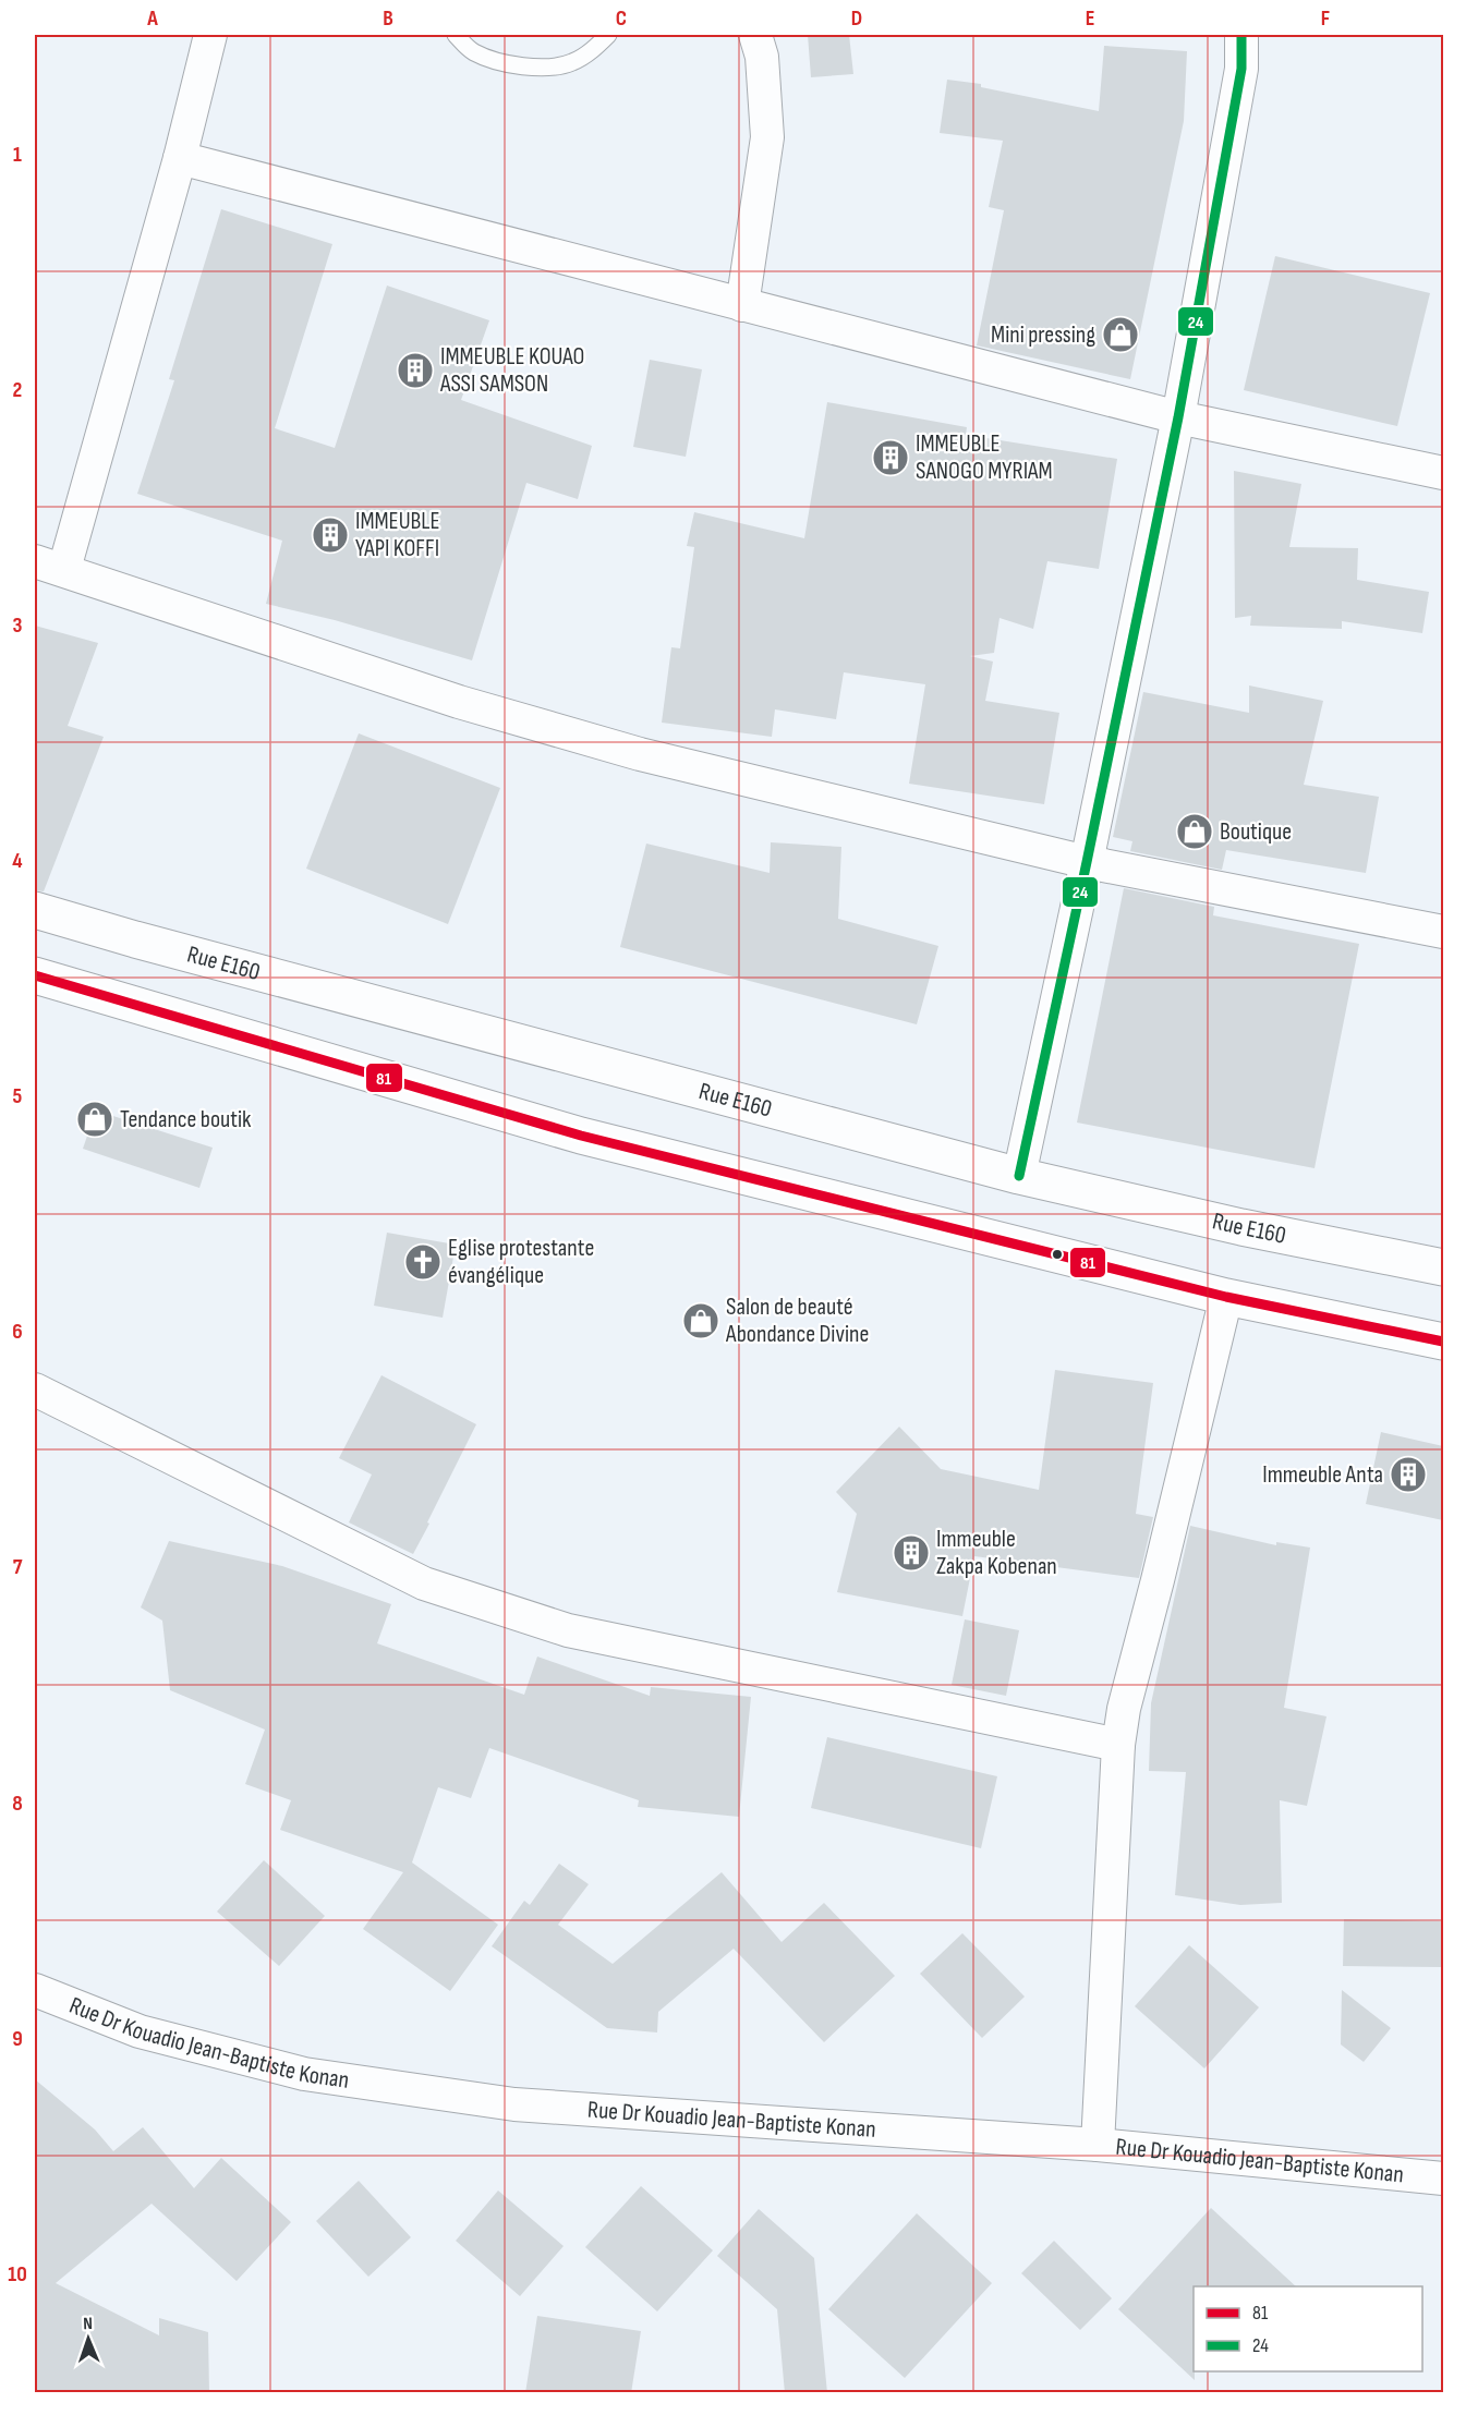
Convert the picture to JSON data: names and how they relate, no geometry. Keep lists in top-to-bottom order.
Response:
{
  "streets": {
    "street": ["Rue E160", "Rue Dr Kouadio Jean-Baptiste Konan"]
  },
  "places": {
    "shop": [
      "Mini pressing",
      "Boutique",
      "Tendance boutik",
      "Salon de beauté Abondance Divine"
    ],
    "building": [
      "IMMEUBLE KOUAO ASSI SAMSON",
      "IMMEUBLE SANOGO MYRIAM",
      "IMMEUBLE YAPI KOFFI",
      "Immeuble Anta",
      "Immeuble Zakpa Kobenan"
    ],
    "church": ["Eglise protestante évangélique"]
  },
  "lines": ["transit line 24", "transit line 81"],
  "legend": ["81", "24"],
  "north": "top",
  "grid": {
    "columns": [
      "A",
      "B",
      "C",
      "D",
      "E",
      "F"
    ],
    "rows": [
      "1",
      "2",
      "3",
      "4",
      "5",
      "6",
      "7",
      "8",
      "9",
      "10"
    ]
  }
}
